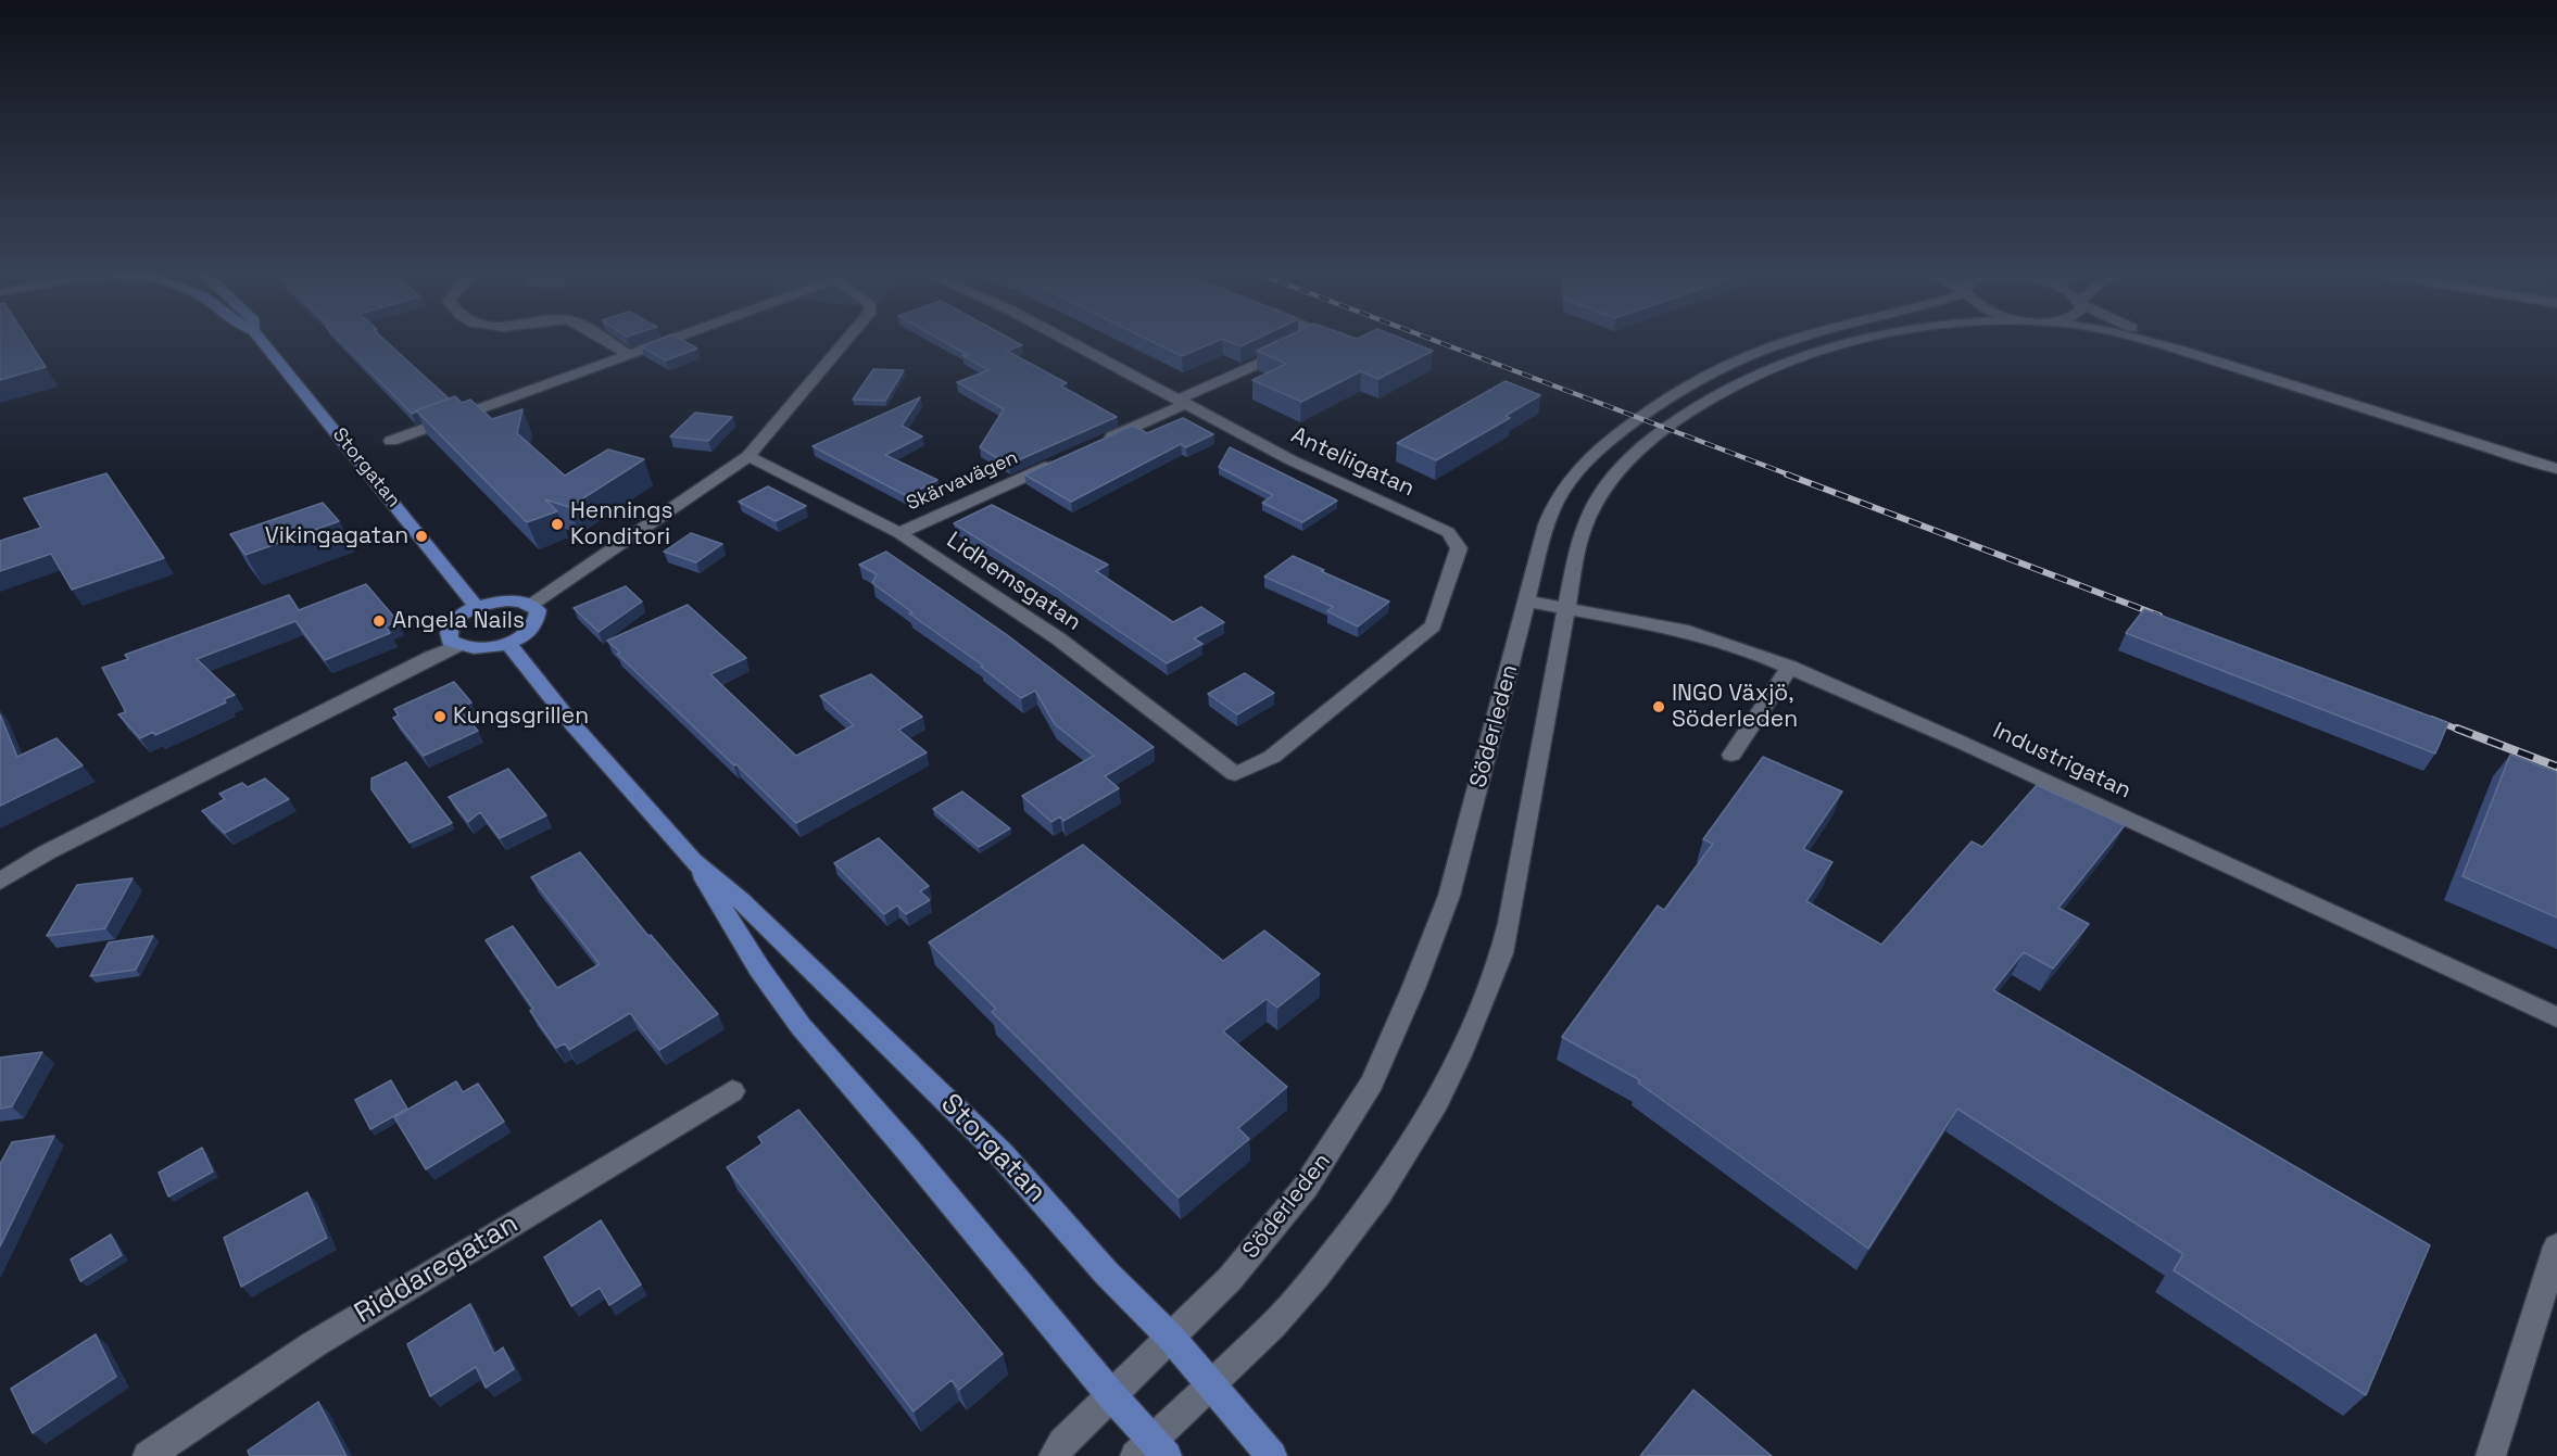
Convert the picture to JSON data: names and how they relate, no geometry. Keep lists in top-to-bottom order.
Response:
{
  "streets": {
    "main road": ["Storgatan"],
    "street": [
      "Anteliigatan",
      "Skärvavägen",
      "Lidhemsgatan",
      "Söderleden",
      "Industrigatan",
      "Riddaregatan"
    ]
  },
  "crossings": [
    ["Anteliigatan", "Lidhemsgatan"],
    ["Storgatan", "Söderleden"],
    ["Skärvavägen", "Lidhemsgatan"],
    ["Söderleden", "Industrigatan"]
  ],
  "places": [
    "Hennings Konditori",
    "Vikingagatan",
    "Angela Nails",
    "INGO Växjö, Söderleden",
    "Kungsgrillen"
  ]
}
